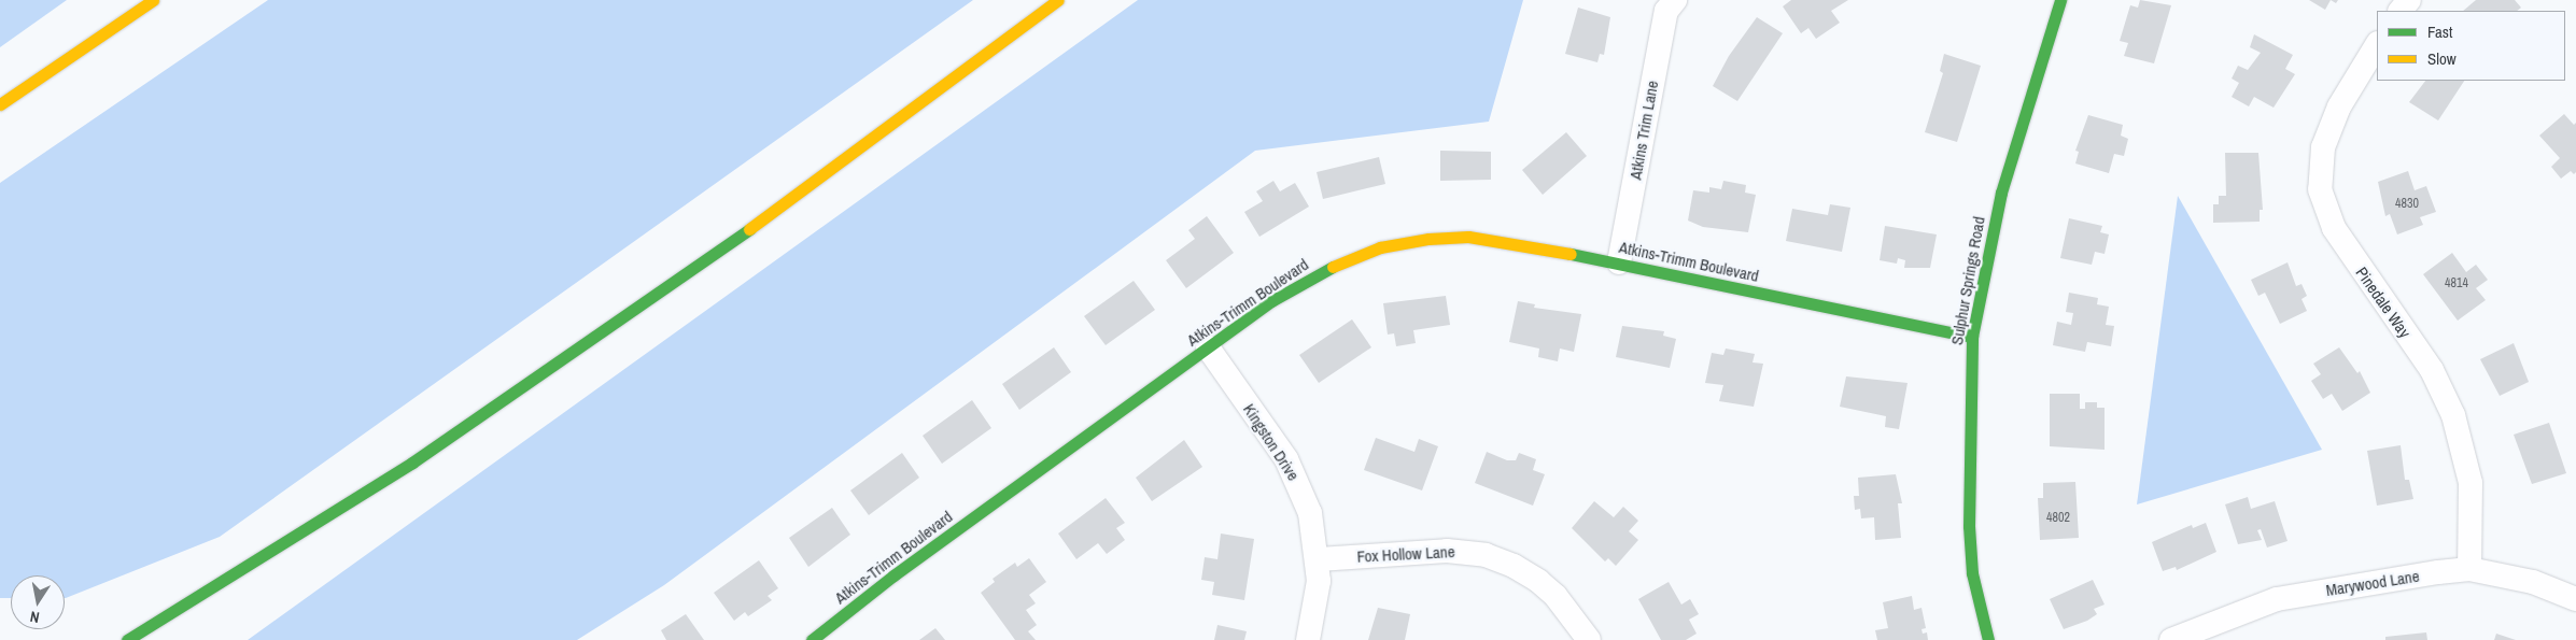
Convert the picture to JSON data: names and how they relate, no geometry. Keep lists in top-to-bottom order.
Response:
{
  "streets": {
    "main road": ["Atkins-Trimm Boulevard", "Sulphur Springs Road"],
    "street": [
      "Atkins Trim Lane",
      "Pinedale Way",
      "Kingston Drive",
      "Fox Hollow Lane",
      "Marywood Lane"
    ]
  },
  "crossings": [
    ["Atkins Trim Lane", "Atkins-Trimm Boulevard"],
    ["Atkins-Trimm Boulevard", "Sulphur Springs Road"],
    ["Atkins-Trimm Boulevard", "Kingston Drive"],
    ["Pinedale Way", "Marywood Lane"],
    ["Kingston Drive", "Fox Hollow Lane"]
  ],
  "house_numbers": ["4830", "4814", "4802"],
  "legend": ["Fast", "Slow"],
  "north": "bottom"
}
